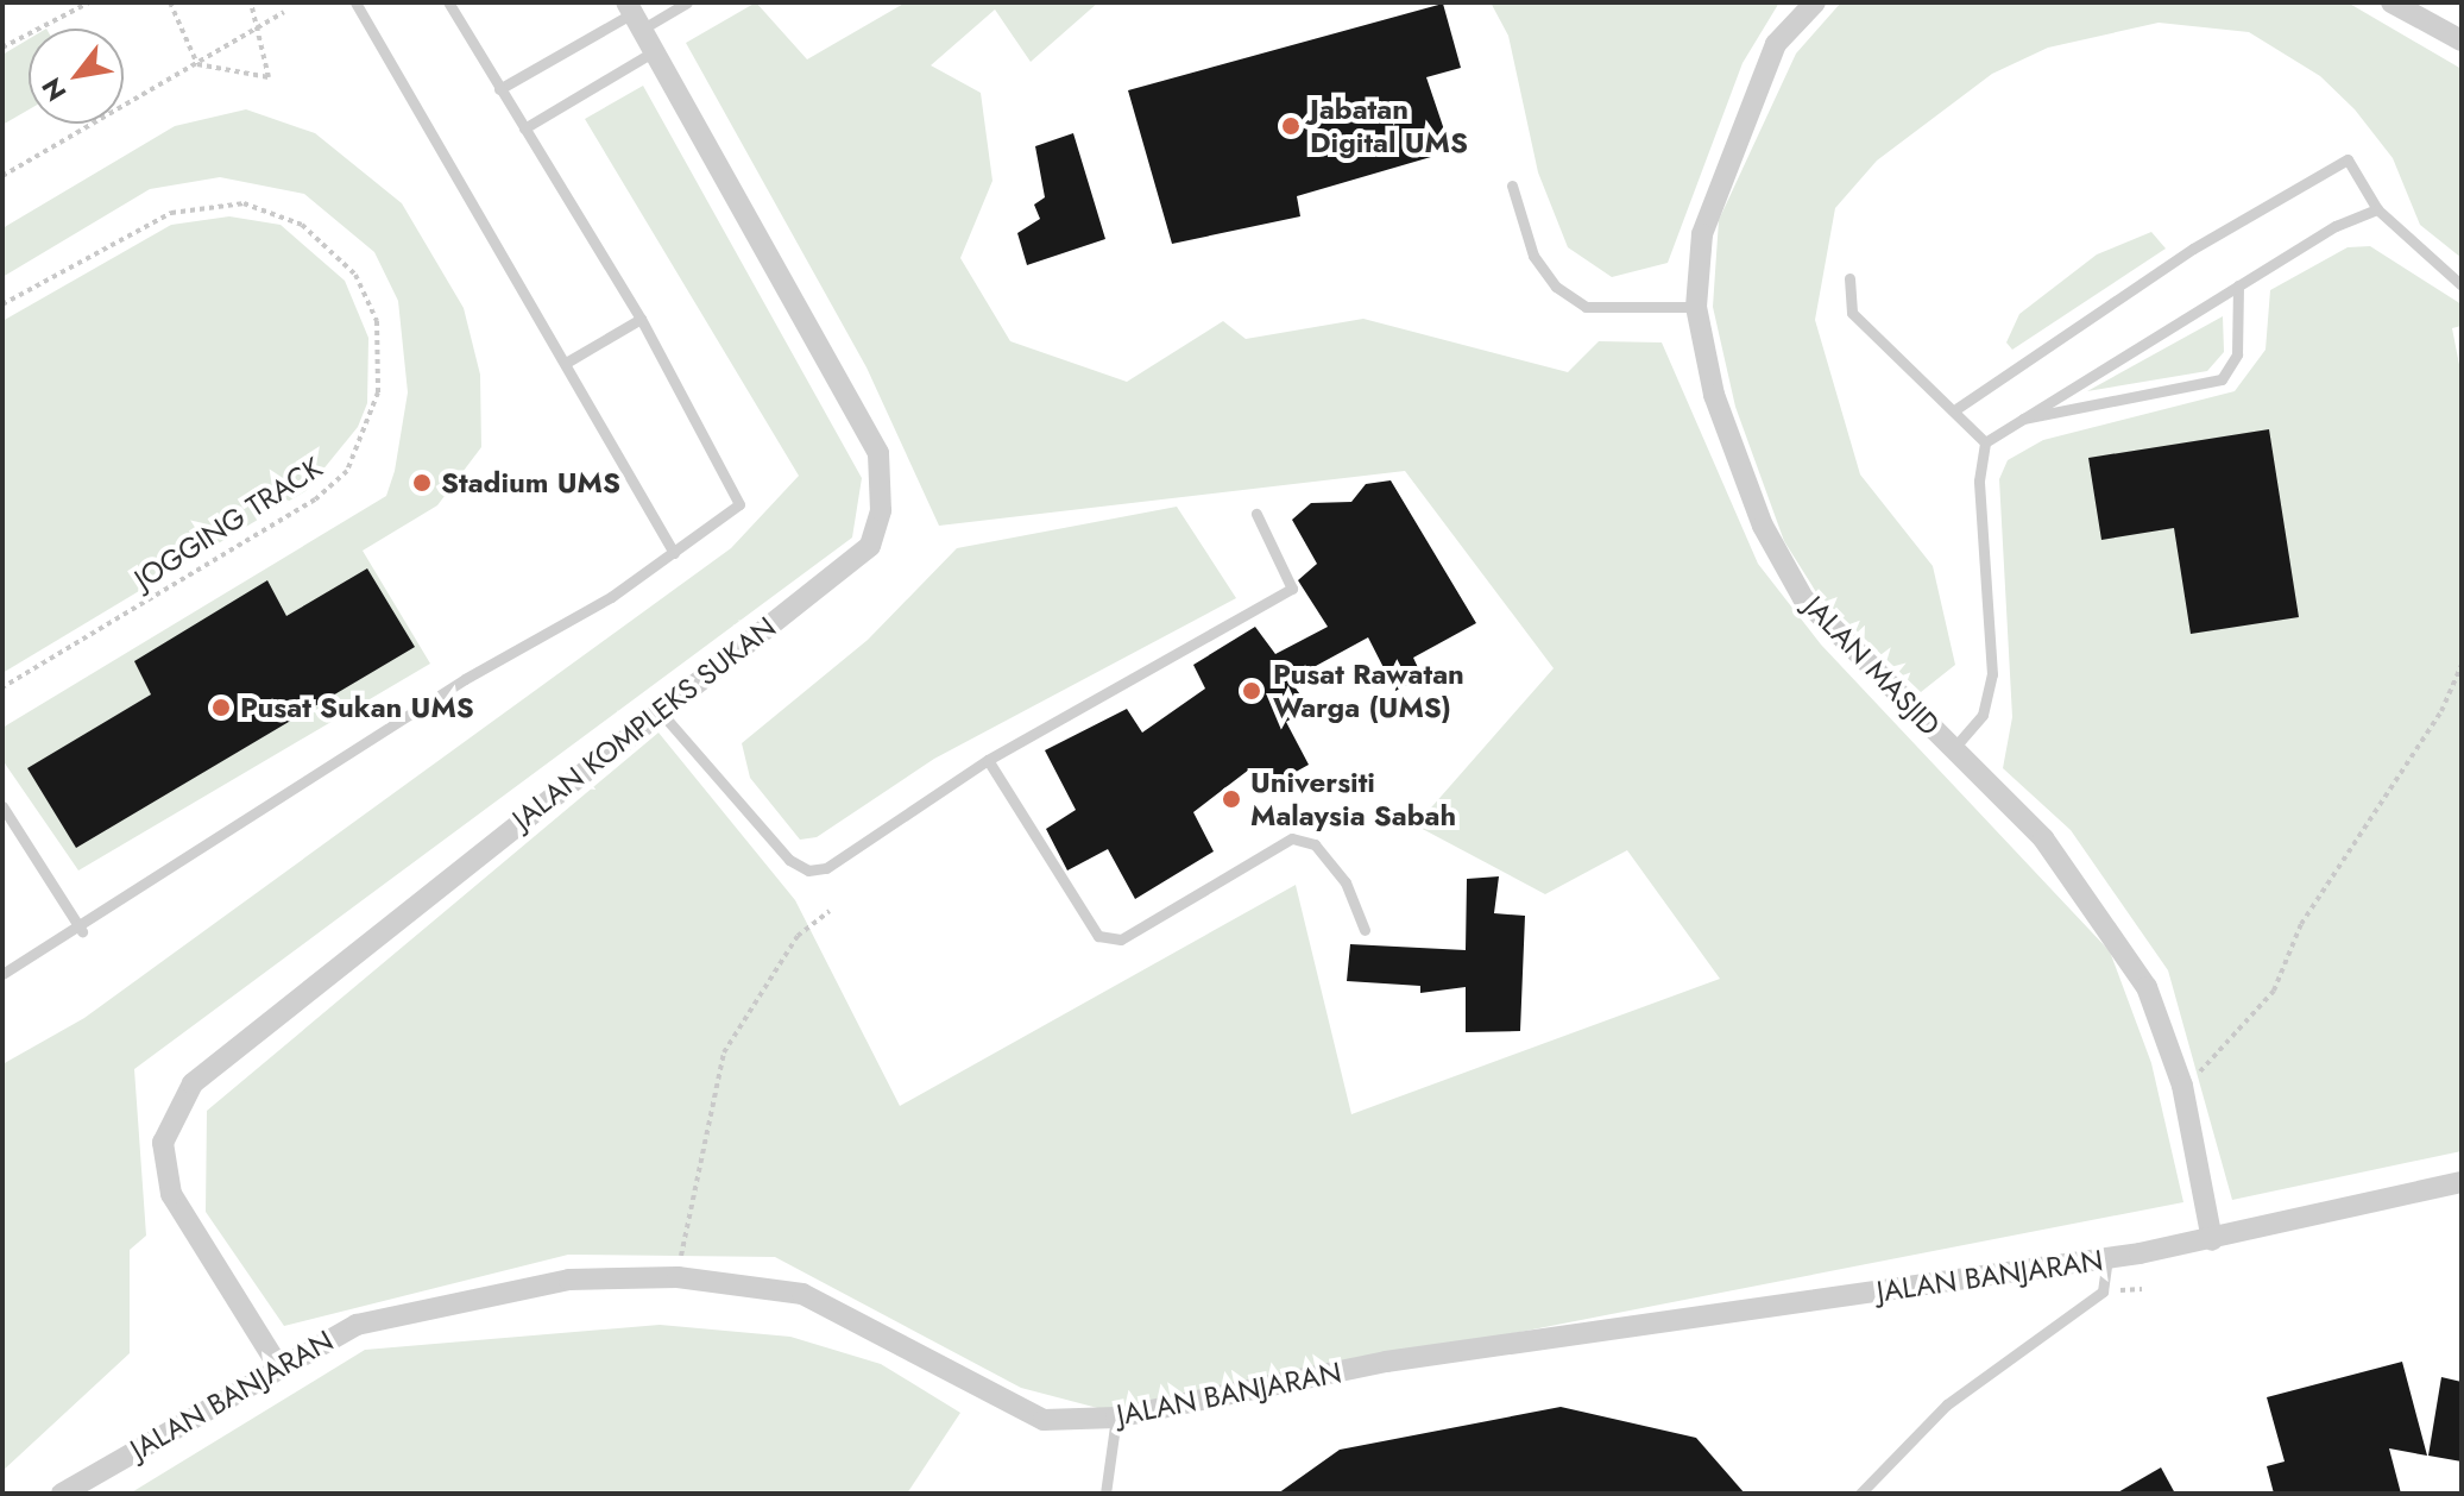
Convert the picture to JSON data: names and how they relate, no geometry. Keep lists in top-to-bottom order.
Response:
{
  "streets": {
    "street": ["JALAN MASJID", "JALAN KOMPLEKS SUKAN", "JALAN BANJARAN"],
    "path": ["JOGGING TRACK"]
  },
  "crossings": [
    ["JALAN MASJID", "JALAN BANJARAN"],
    ["JALAN KOMPLEKS SUKAN", "JALAN BANJARAN"]
  ],
  "places": [
    "Jabatan Digital UMS",
    "Stadium UMS",
    "Pusat Rawatan Warga (UMS)",
    "Pusat Sukan UMS",
    "Universiti Malaysia Sabah"
  ],
  "north": "bottom left"
}
